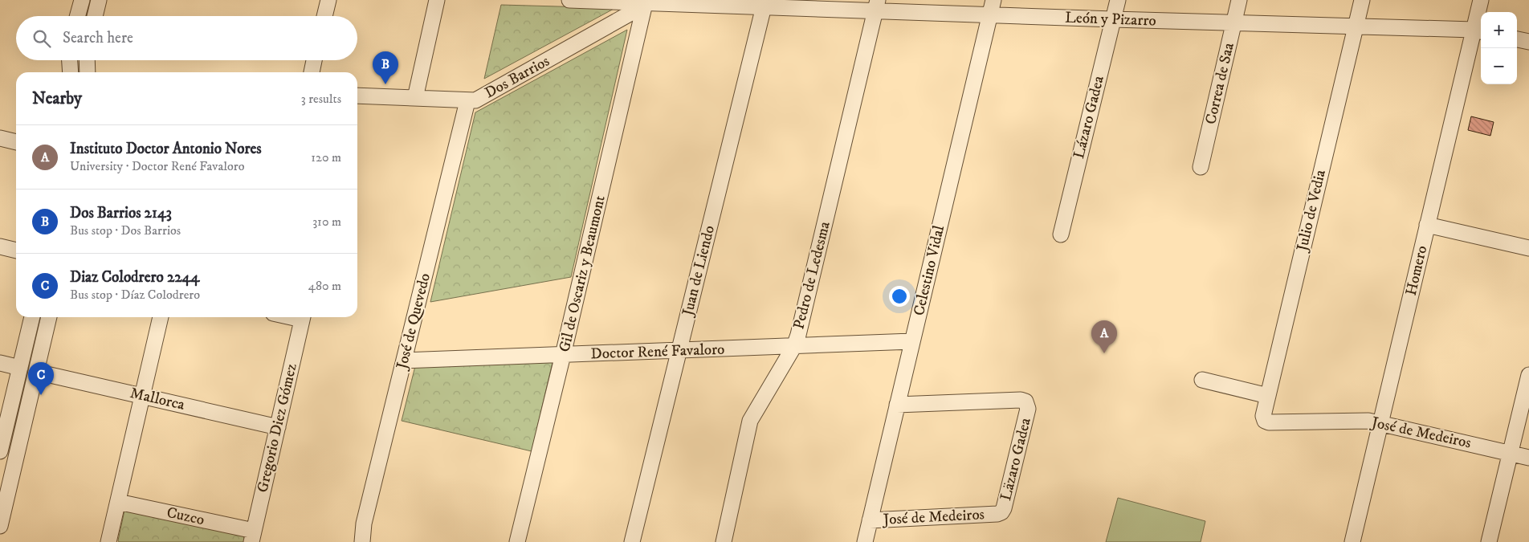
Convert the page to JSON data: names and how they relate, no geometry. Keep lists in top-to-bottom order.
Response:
{
  "streets": {
    "street": [
      "León y Pizarro",
      "Dos Barrios",
      "Correa de Saa",
      "Lázaro Gadea",
      "Julio de Vedia",
      "Juan de Liendo",
      "Celestino Vidal",
      "Homero",
      "Gil de Oscariz y Beaumont",
      "Pedro de Ledesma",
      "José de Quevedo",
      "Doctor René Favaloro",
      "Mallorca",
      "Gregorio Diez Gómez",
      "José de Medeiros",
      "Läzaro Gadea",
      "Cuzco"
    ]
  },
  "crossings": [
    ["León y Pizarro", "Dos Barrios"],
    ["León y Pizarro", "Correa de Saa"],
    ["León y Pizarro", "Lázaro Gadea"],
    ["León y Pizarro", "Julio de Vedia"],
    ["León y Pizarro", "Juan de Liendo"],
    ["León y Pizarro", "Celestino Vidal"],
    ["León y Pizarro", "Homero"],
    ["León y Pizarro", "Gil de Oscariz y Beaumont"],
    ["León y Pizarro", "Pedro de Ledesma"],
    ["Dos Barrios", "Gil de Oscariz y Beaumont"],
    ["Dos Barrios", "José de Quevedo"],
    ["Julio de Vedia", "José de Medeiros"],
    ["Juan de Liendo", "Doctor René Favaloro"],
    ["Celestino Vidal", "Doctor René Favaloro"],
    ["Celestino Vidal", "José de Medeiros"],
    ["Celestino Vidal", "Läzaro Gadea"],
    ["Homero", "José de Medeiros"],
    ["Gil de Oscariz y Beaumont", "Doctor René Favaloro"],
    ["Pedro de Ledesma", "Doctor René Favaloro"],
    ["José de Quevedo", "Doctor René Favaloro"],
    ["Mallorca", "Gregorio Diez Gómez"],
    ["Gregorio Diez Gómez", "Cuzco"],
    ["José de Medeiros", "Läzaro Gadea"]
  ],
  "page": {
    "map_buttons": ["+", "−"],
    "search": "Search here",
    "pins": ["B", "A", "C"],
    "heading": ["Nearby", "3 results"],
    "list": [
      {
        "mark": "A",
        "name": "Instituto Doctor Antonio Nores",
        "note": "University · Doctor René Favaloro",
        "value": "120 m"
      },
      {
        "mark": "B",
        "name": "Dos Barrios 2143",
        "note": "Bus stop · Dos Barrios",
        "value": "310 m"
      },
      {
        "mark": "C",
        "name": "Diaz Colodrero 2244",
        "note": "Bus stop · Díaz Colodrero",
        "value": "480 m"
      }
    ]
  }
}
